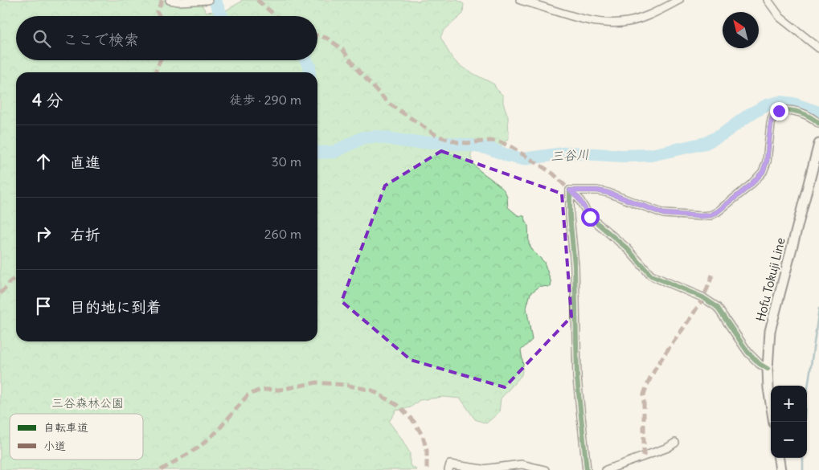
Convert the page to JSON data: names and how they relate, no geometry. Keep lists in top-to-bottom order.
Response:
{
  "streets": {
    "main road": ["Hofu Tokuji Line"]
  },
  "water": ["三谷川"],
  "parks": ["三谷森林公園"],
  "legend": ["自転車道", "小道"],
  "north": "top left",
  "page": {
    "search": "ここで検索",
    "heading": ["4 分", "徒歩 · 290 m"],
    "list": [
      ["直進", "30 m"],
      ["右折", "260 m"],
      "目的地に到着"
    ],
    "map_buttons": ["+", "−"]
  }
}
